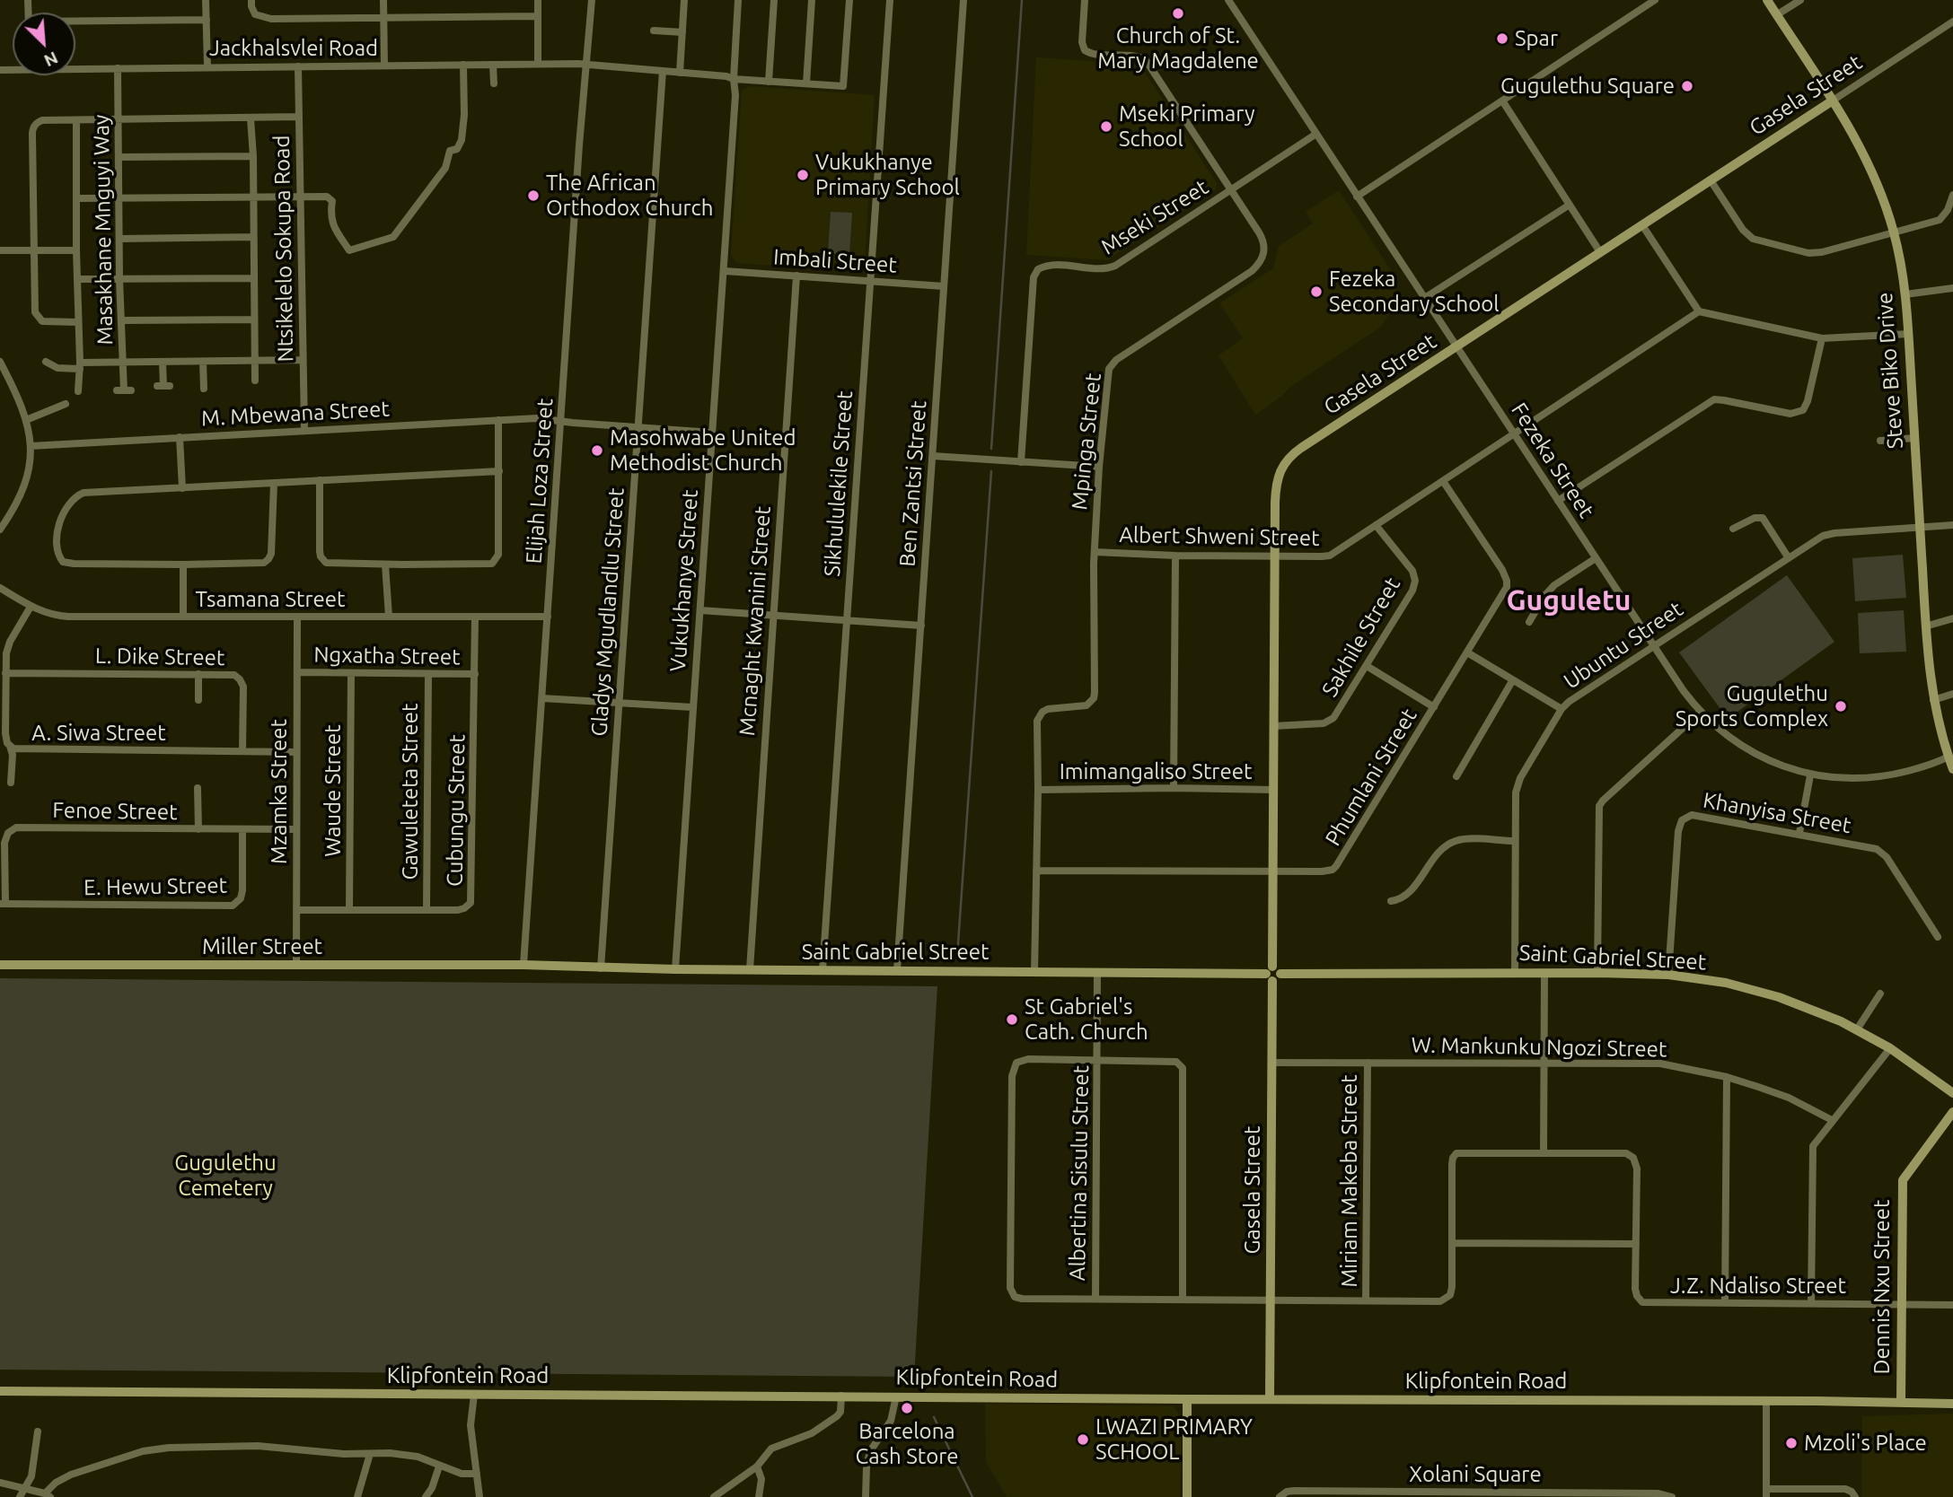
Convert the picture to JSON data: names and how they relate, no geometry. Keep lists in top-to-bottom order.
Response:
{
  "streets": {
    "street": [
      "Jackhalsvlei Road",
      "Gasela Street",
      "Mseki Street",
      "Masakhane Mnguyi Way",
      "Ntsikelelo Sokupa Road",
      "Imbali Street",
      "Steve Biko Drive",
      "M. Mbewana Street",
      "Mpinga Street",
      "Fezeka Street",
      "Elijah Loza Street",
      "Sikhululekile Street",
      "Ben Zantsi Street",
      "Albert Shweni Street",
      "Vukukhanye Street",
      "Tsamana Street",
      "Gladys Mgudlandlu Street",
      "Mcnaght Kwanini Street",
      "Sakhile Street",
      "Ubuntu Street",
      "Ngxatha Street",
      "L. Dike Street",
      "A. Siwa Street",
      "Imimangaliso Street",
      "Phumlani Street",
      "Waude Street",
      "Mzamka Street",
      "Gawuleteta Street",
      "Cubungu Street",
      "Fenoe Street",
      "Khanyisa Street",
      "E. Hewu Street",
      "Miller Street",
      "Saint Gabriel Street",
      "W. Mankunku Ngozi Street",
      "Albertina Sisulu Street",
      "Miriam Makeba Street",
      "J.Z. Ndaliso Street",
      "Dennis Nxu Street",
      "Klipfontein Road",
      "Xolani Square"
    ]
  },
  "crossings": [
    ["Jackhalsvlei Road", "Masakhane Mnguyi Way"],
    ["Jackhalsvlei Road", "Ntsikelelo Sokupa Road"],
    ["Jackhalsvlei Road", "Elijah Loza Street"],
    ["Gasela Street", "Steve Biko Drive"],
    ["Gasela Street", "Fezeka Street"],
    ["Gasela Street", "Albert Shweni Street"],
    ["Gasela Street", "Sakhile Street"],
    ["Gasela Street", "Imimangaliso Street"],
    ["Gasela Street", "Phumlani Street"],
    ["Gasela Street", "Saint Gabriel Street"],
    ["Gasela Street", "W. Mankunku Ngozi Street"],
    ["Gasela Street", "Klipfontein Road"],
    ["Mseki Street", "Mpinga Street"],
    ["Mseki Street", "Fezeka Street"],
    ["Ntsikelelo Sokupa Road", "M. Mbewana Street"],
    ["Imbali Street", "Sikhululekile Street"],
    ["Imbali Street", "Ben Zantsi Street"],
    ["Imbali Street", "Vukukhanye Street"],
    ["Imbali Street", "Mcnaght Kwanini Street"],
    ["Steve Biko Drive", "Fezeka Street"],
    ["Steve Biko Drive", "Ubuntu Street"],
    ["M. Mbewana Street", "Elijah Loza Street"],
    ["M. Mbewana Street", "Vukukhanye Street"],
    ["M. Mbewana Street", "Gladys Mgudlandlu Street"],
    ["Mpinga Street", "Albert Shweni Street"],
    ["Mpinga Street", "Imimangaliso Street"],
    ["Mpinga Street", "Phumlani Street"],
    ["Mpinga Street", "Saint Gabriel Street"],
    ["Fezeka Street", "Albert Shweni Street"],
    ["Fezeka Street", "Ubuntu Street"],
    ["Elijah Loza Street", "Tsamana Street"],
    ["Elijah Loza Street", "Miller Street"],
    ["Elijah Loza Street", "Saint Gabriel Street"],
    ["Sikhululekile Street", "Saint Gabriel Street"],
    ["Ben Zantsi Street", "Saint Gabriel Street"],
    ["Albert Shweni Street", "Sakhile Street"],
    ["Albert Shweni Street", "Phumlani Street"],
    ["Vukukhanye Street", "Saint Gabriel Street"],
    ["Tsamana Street", "A. Siwa Street"],
    ["Tsamana Street", "Mzamka Street"],
    ["Tsamana Street", "Cubungu Street"],
    ["Gladys Mgudlandlu Street", "Saint Gabriel Street"],
    ["Mcnaght Kwanini Street", "Saint Gabriel Street"],
    ["Ubuntu Street", "Saint Gabriel Street"],
    ["Ngxatha Street", "Waude Street"],
    ["Ngxatha Street", "Mzamka Street"],
    ["Ngxatha Street", "Gawuleteta Street"],
    ["Ngxatha Street", "Cubungu Street"],
    ["L. Dike Street", "A. Siwa Street"],
    ["A. Siwa Street", "Mzamka Street"],
    ["Waude Street", "Cubungu Street"],
    ["Mzamka Street", "Cubungu Street"],
    ["Mzamka Street", "Fenoe Street"],
    ["Mzamka Street", "Miller Street"],
    ["Gawuleteta Street", "Cubungu Street"],
    ["Fenoe Street", "E. Hewu Street"],
    ["Khanyisa Street", "Saint Gabriel Street"],
    ["Miller Street", "Saint Gabriel Street"],
    ["Saint Gabriel Street", "Albertina Sisulu Street"],
    ["W. Mankunku Ngozi Street", "Miriam Makeba Street"],
    ["J.Z. Ndaliso Street", "Dennis Nxu Street"],
    ["Dennis Nxu Street", "Klipfontein Road"]
  ],
  "districts": ["Guguletu"],
  "parks": ["Gugulethu Cemetery"],
  "places": [
    "Church of St. Mary Magdalene",
    "Spar",
    "Gugulethu Square",
    "Mseki Primary School",
    "Vukukhanye Primary School",
    "The African Orthodox Church",
    "Fezeka Secondary School",
    "Masohwabe United Methodist Church",
    "Gugulethu Sports Complex",
    "St Gabriel's Cath. Church",
    "Barcelona Cash Store",
    "LWAZI PRIMARY SCHOOL",
    "Mzoli's Place"
  ],
  "north": "bottom right"
}
